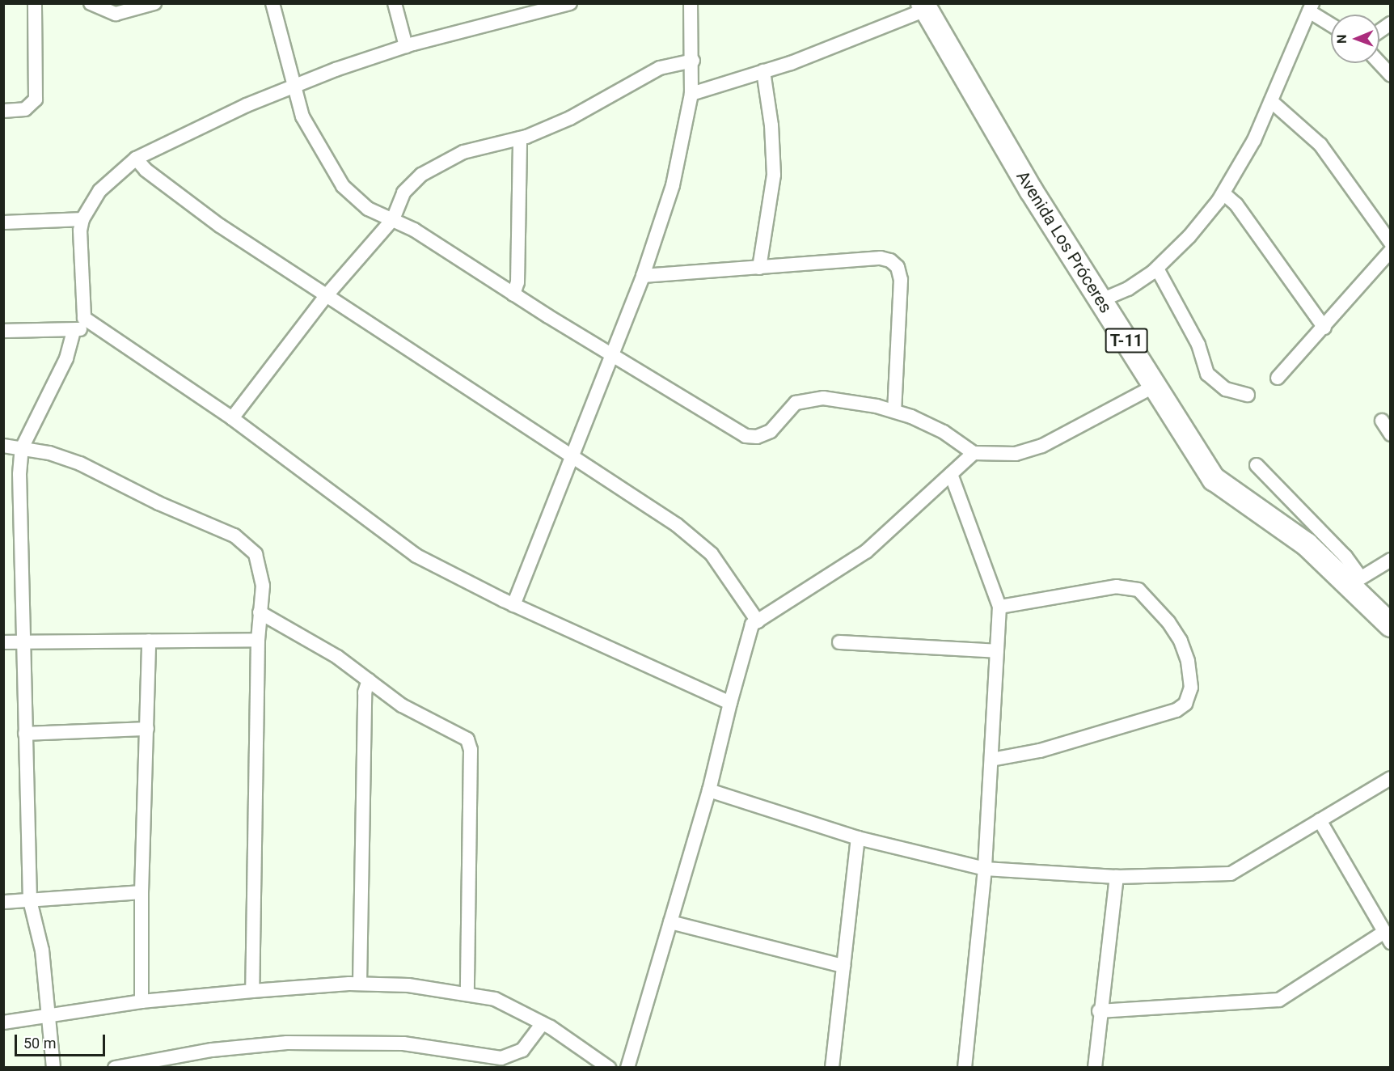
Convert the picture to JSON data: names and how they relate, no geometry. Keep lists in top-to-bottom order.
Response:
{
  "streets": {
    "highway": ["Avenida Los Próceres", "T-11"]
  },
  "scale_bar": "50 m",
  "north": "left"
}
